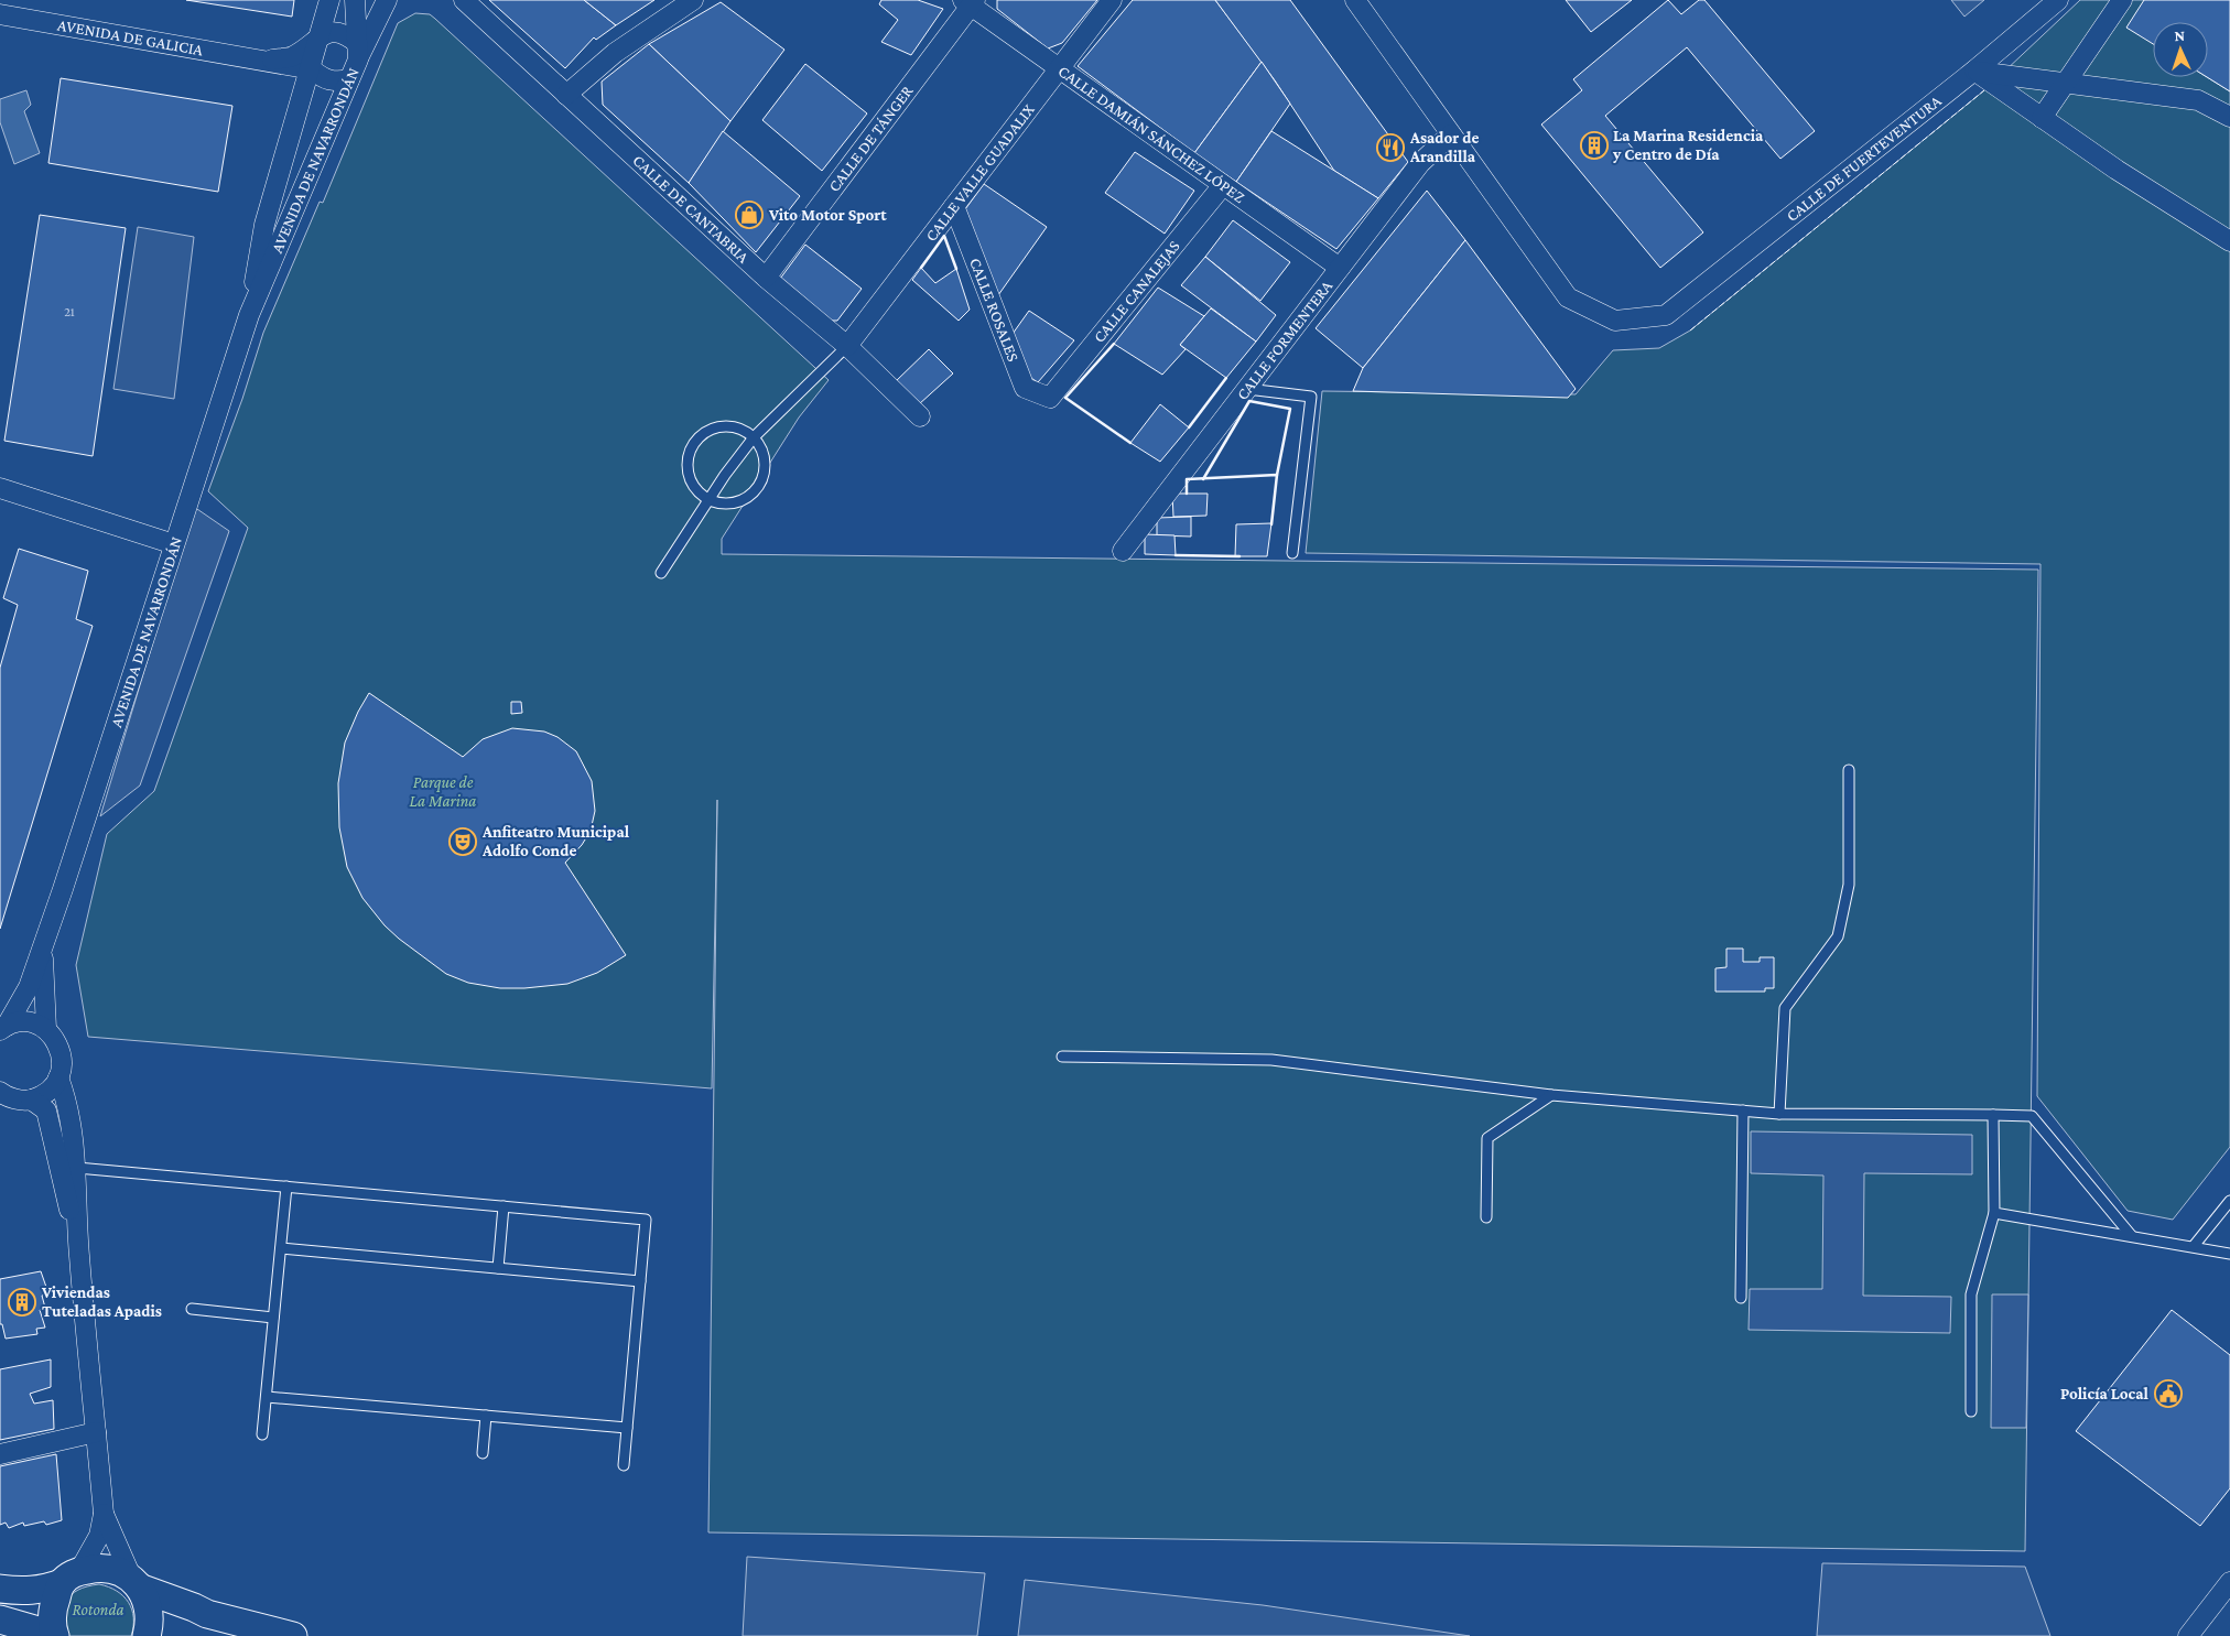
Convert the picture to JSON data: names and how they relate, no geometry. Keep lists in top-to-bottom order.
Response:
{
  "streets": {
    "street": [
      "AVENIDA DE GALICIA",
      "CALLE DAMIÁN SÁNCHEZ LÓPEZ",
      "CALLE DE TÁNGER",
      "CALLE DE FUERTEVENTURA",
      "AVENIDA DE NAVARRONDÁN",
      "CALLE VALLE GUADALIX",
      "CALLE DE CANTABRIA",
      "CALLE CANALEJAS",
      "CALLE ROSALES",
      "CALLE FORMENTERA"
    ]
  },
  "crossings": [
    ["AVENIDA DE GALICIA", "AVENIDA DE NAVARRONDÁN"],
    ["CALLE DAMIÁN SÁNCHEZ LÓPEZ", "CALLE DE TÁNGER"],
    ["CALLE DAMIÁN SÁNCHEZ LÓPEZ", "CALLE VALLE GUADALIX"],
    ["CALLE DAMIÁN SÁNCHEZ LÓPEZ", "CALLE CANALEJAS"],
    ["CALLE DAMIÁN SÁNCHEZ LÓPEZ", "CALLE FORMENTERA"],
    ["CALLE DE TÁNGER", "CALLE DE CANTABRIA"],
    ["CALLE DE FUERTEVENTURA", "CALLE FORMENTERA"],
    ["CALLE VALLE GUADALIX", "CALLE DE CANTABRIA"],
    ["CALLE VALLE GUADALIX", "CALLE ROSALES"],
    ["CALLE CANALEJAS", "CALLE ROSALES"]
  ],
  "parks": ["Parque de La Marina", "Rotonda"],
  "places": {
    "building": ["La Marina Residencia y Centro de Día", "Viviendas Tuteladas Apadis"],
    "restaurant": ["Asador de Arandilla"],
    "shop": ["Vito Motor Sport"],
    "theatre": ["Anfiteatro Municipal Adolfo Conde"],
    "public building": ["Policía Local"]
  },
  "house_numbers": ["21"],
  "north": "top"
}
